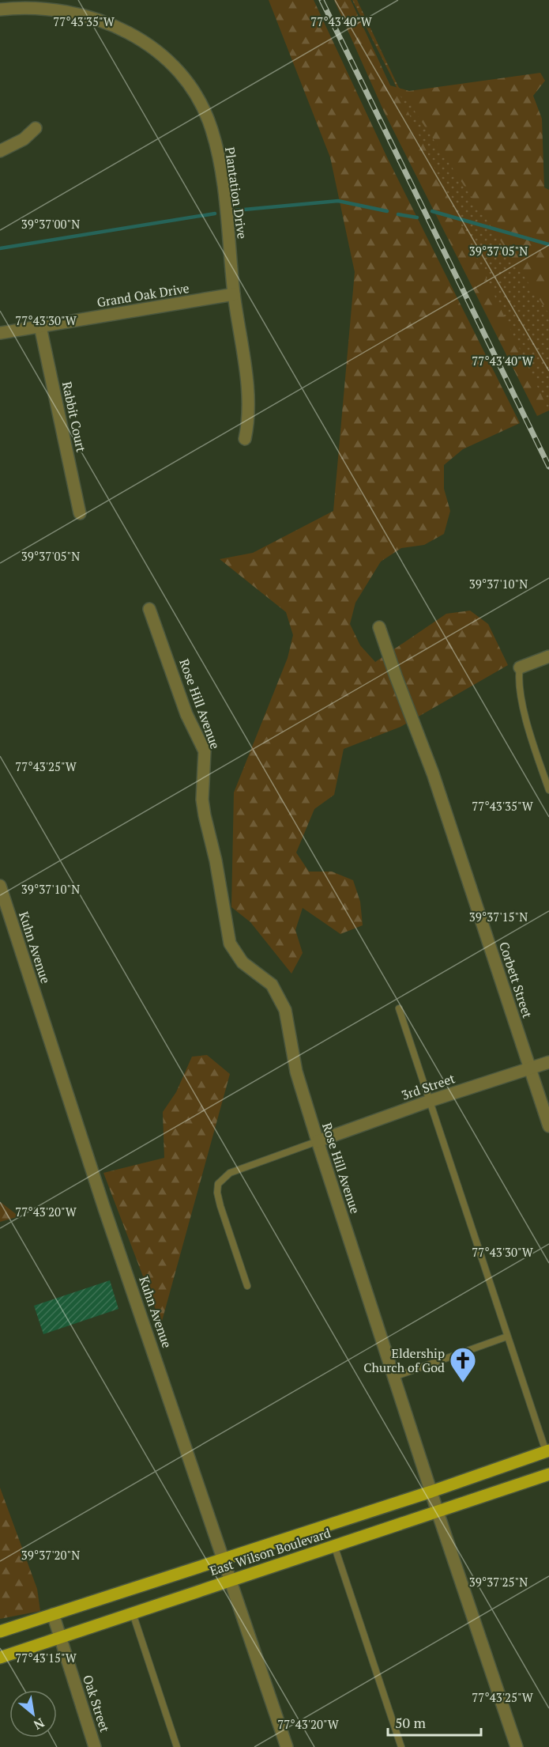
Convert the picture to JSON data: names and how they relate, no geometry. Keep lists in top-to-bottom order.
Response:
{
  "streets": {
    "main road": ["East Wilson Boulevard"],
    "street": [
      "Plantation Drive",
      "Grand Oak Drive",
      "Rabbit Court",
      "Rose Hill Avenue",
      "Kuhn Avenue",
      "Corbett Street",
      "3rd Street",
      "Oak Street"
    ]
  },
  "crossings": [
    ["Plantation Drive", "Grand Oak Drive"],
    ["Grand Oak Drive", "Rabbit Court"],
    ["Rose Hill Avenue", "3rd Street"],
    ["Rose Hill Avenue", "East Wilson Boulevard"],
    ["Kuhn Avenue", "East Wilson Boulevard"],
    ["Corbett Street", "3rd Street"],
    ["East Wilson Boulevard", "Oak Street"]
  ],
  "places": {
    "church": ["Eldership Church of God"]
  },
  "scale_bar": "50 m",
  "north": "bottom right",
  "coordinates": [
    "77°43'35\"W",
    "77°43'40\"W",
    "39°37'00\"N",
    "39°37'05\"N",
    "77°43'30\"W",
    "39°37'10\"N",
    "77°43'25\"W",
    "39°37'15\"N",
    "77°43'20\"W",
    "39°37'20\"N",
    "39°37'25\"N",
    "77°43'15\"W"
  ]
}
